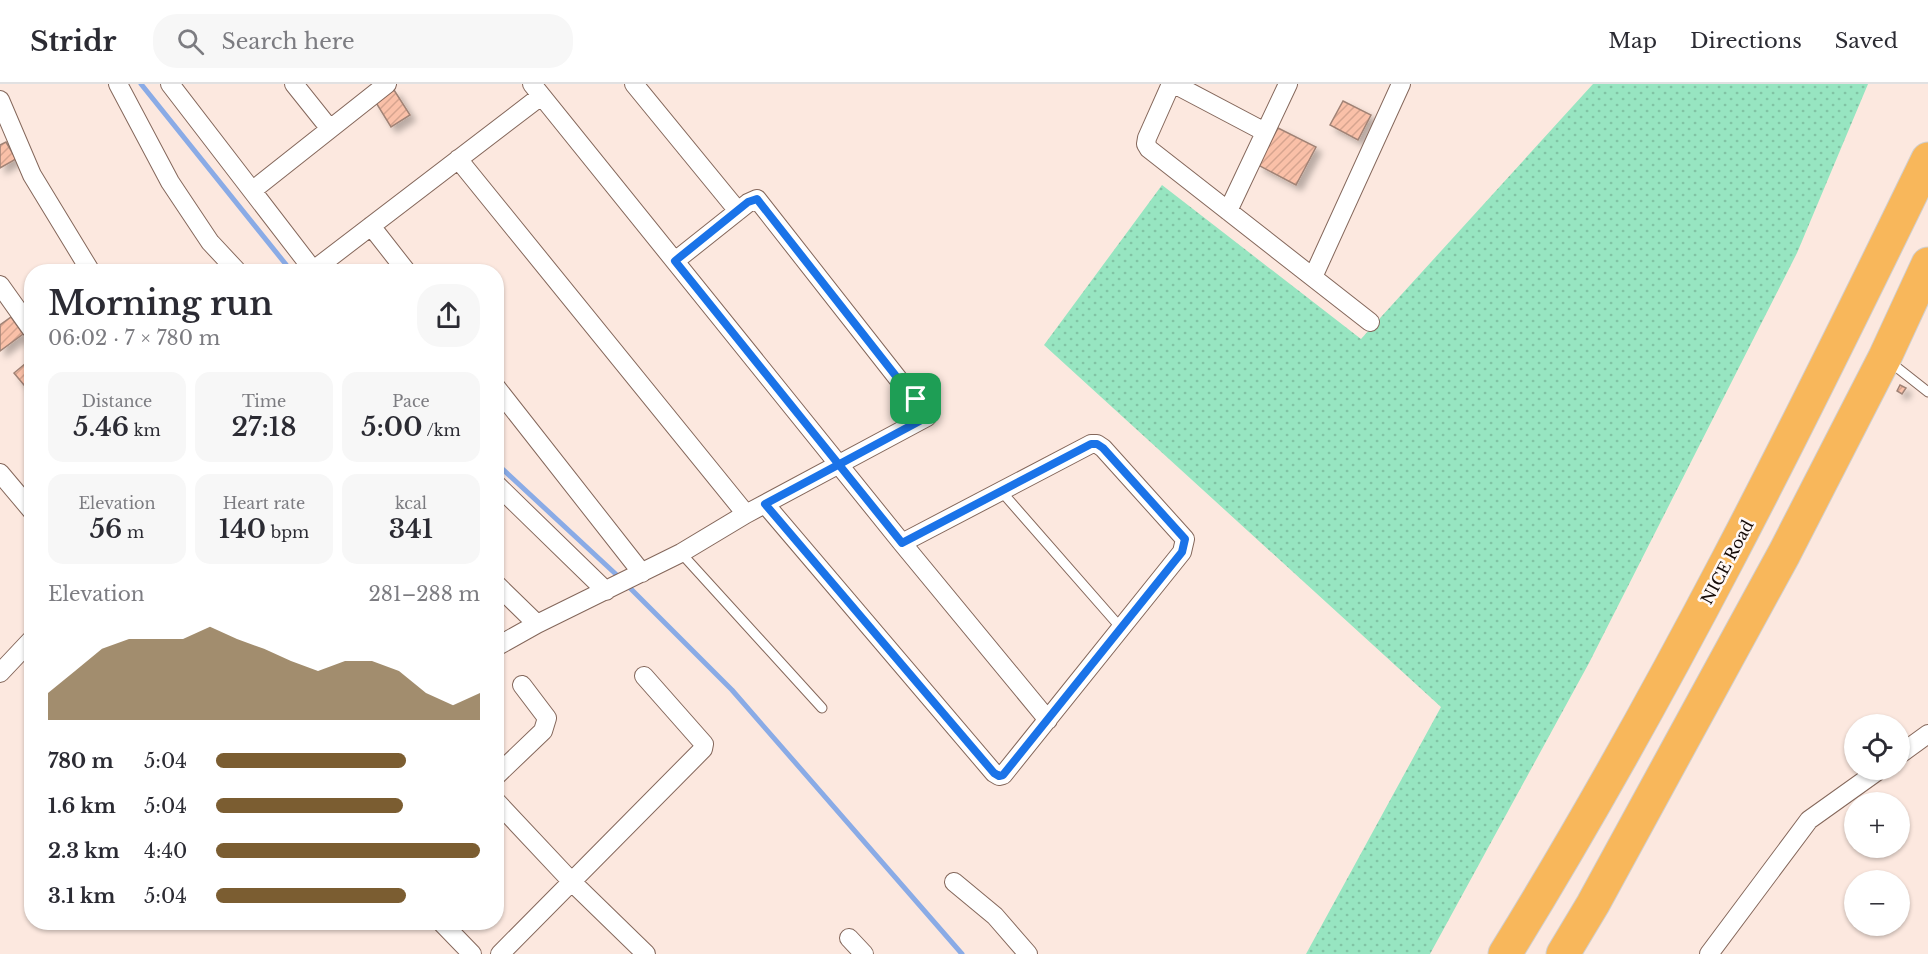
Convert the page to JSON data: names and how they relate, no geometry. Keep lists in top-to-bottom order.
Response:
{
  "streets": {
    "highway": ["NICE Road"]
  },
  "page": {
    "header": "Stridr",
    "search": "Search here",
    "nav": ["Map", "Directions", "Saved"],
    "heading": ["Morning run", "06:02 · 7 × 780 m"],
    "stats": [
      ["Distance", "5.46 km"],
      ["Time", "27:18"],
      ["Pace", "5:00 /km"],
      ["Elevation", "56 m"],
      ["Heart rate", "140 bpm"],
      ["kcal", "341"]
    ],
    "chart": ["Elevation", "281–288 m"],
    "map_buttons": ["+", "−"],
    "list": [
      {
        "name": "780 m",
        "note": "5:04"
      },
      {
        "name": "1.6 km",
        "note": "5:04"
      },
      {
        "name": "2.3 km",
        "note": "4:40"
      },
      {
        "name": "3.1 km",
        "note": "5:04"
      }
    ]
  }
}
